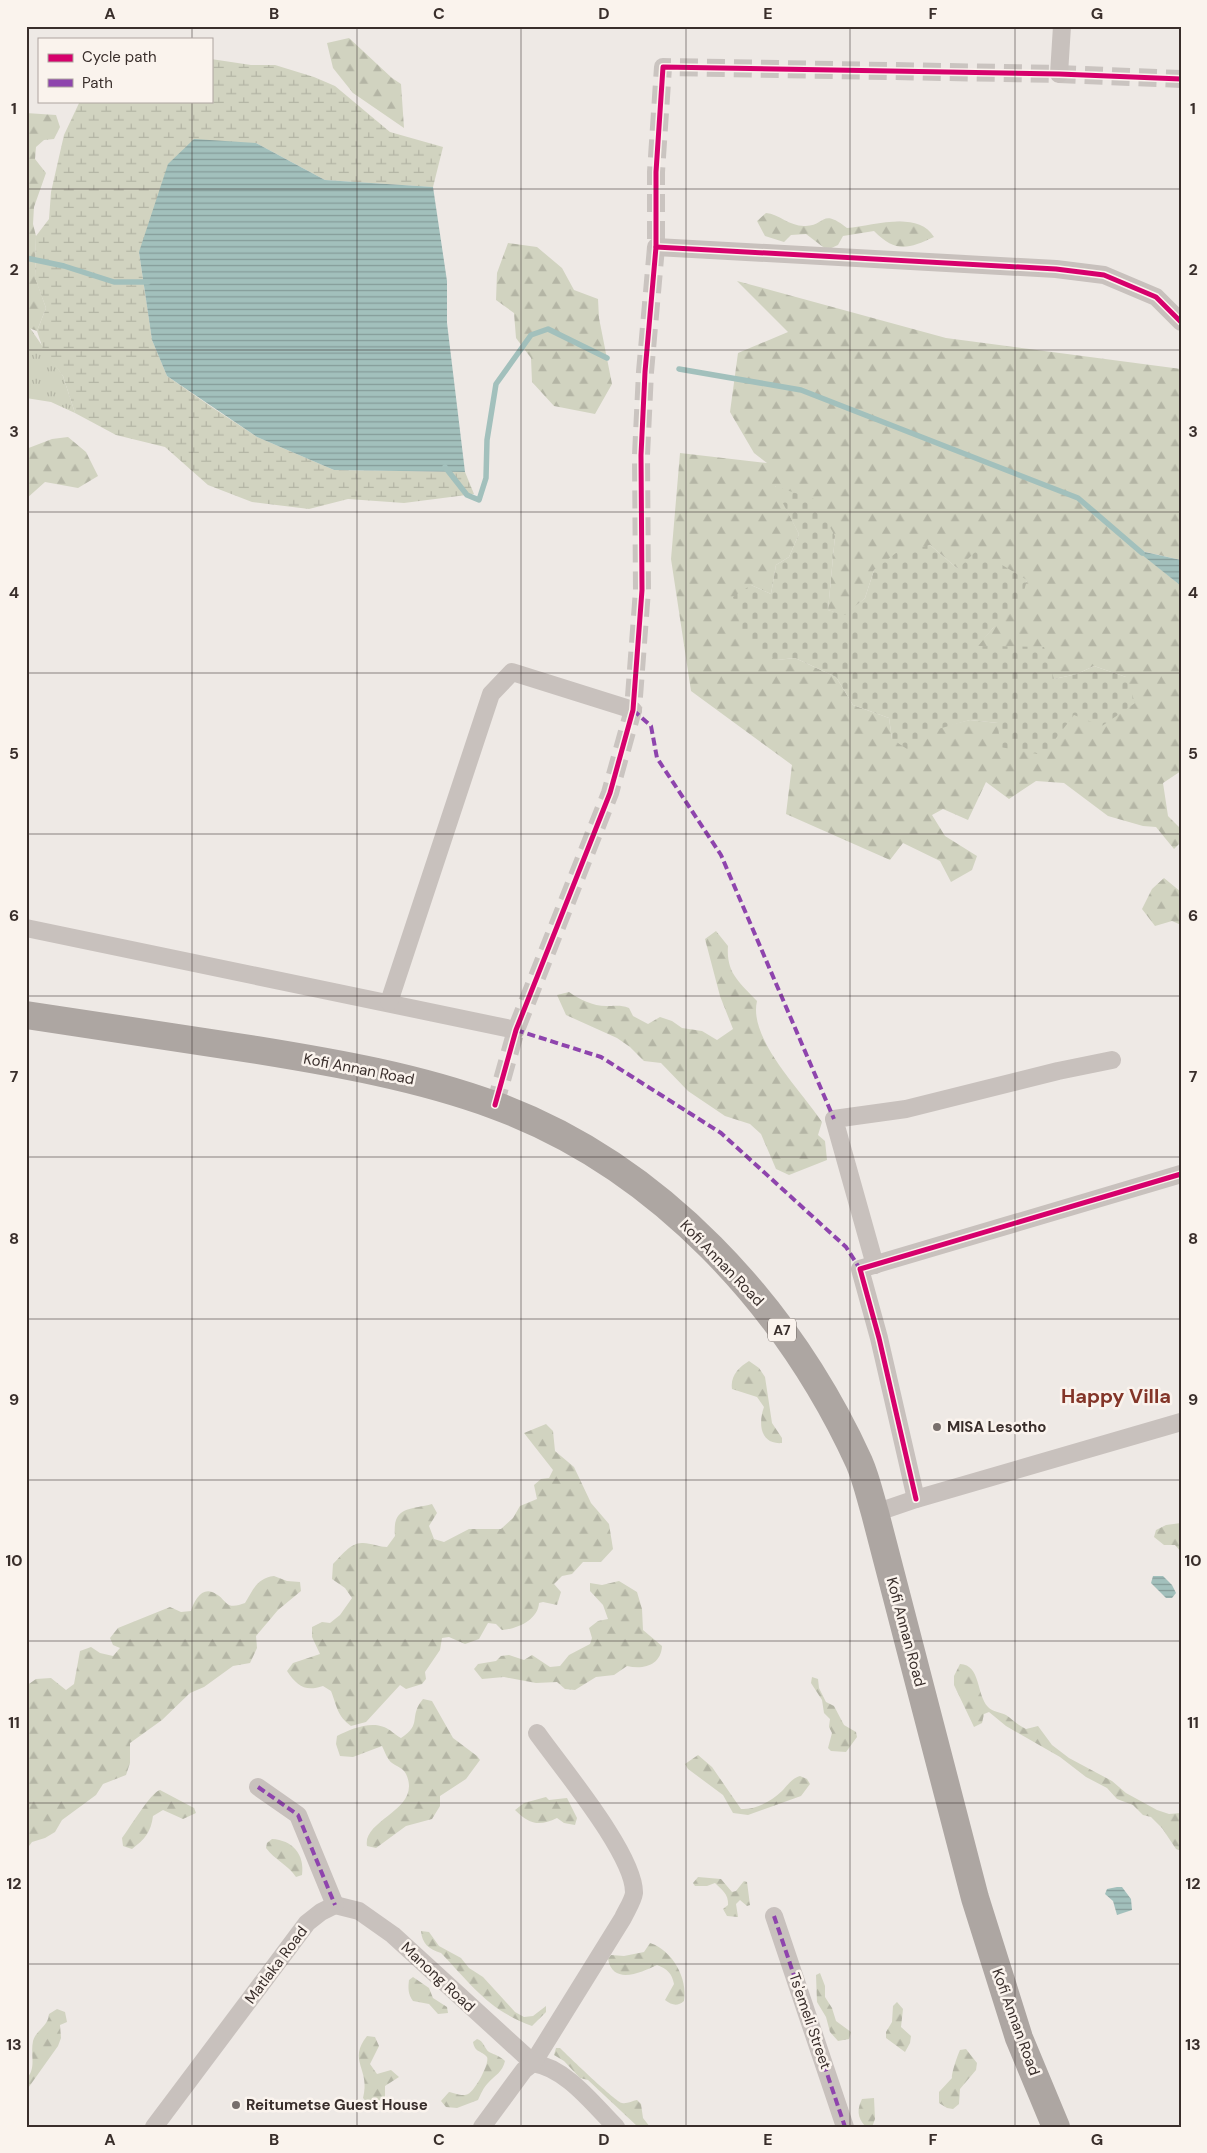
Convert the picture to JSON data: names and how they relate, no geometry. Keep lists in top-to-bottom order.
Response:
{
  "streets": {
    "main road": ["Kofi Annan Road", "A7"],
    "street": ["Matlaka Road", "Manong Road", "Ts'emeli Street"]
  },
  "crossings": [
    ["Matlaka Road", "Manong Road"]
  ],
  "districts": ["Happy Villa"],
  "places": ["MISA Lesotho", "Reitumetse Guest House"],
  "legend": ["Cycle path", "Path"],
  "grid": {
    "columns": [
      "A",
      "B",
      "C",
      "D",
      "E",
      "F",
      "G"
    ],
    "rows": [
      "1",
      "2",
      "3",
      "4",
      "5",
      "6",
      "7",
      "8",
      "9",
      "10",
      "11",
      "12",
      "13"
    ]
  }
}
